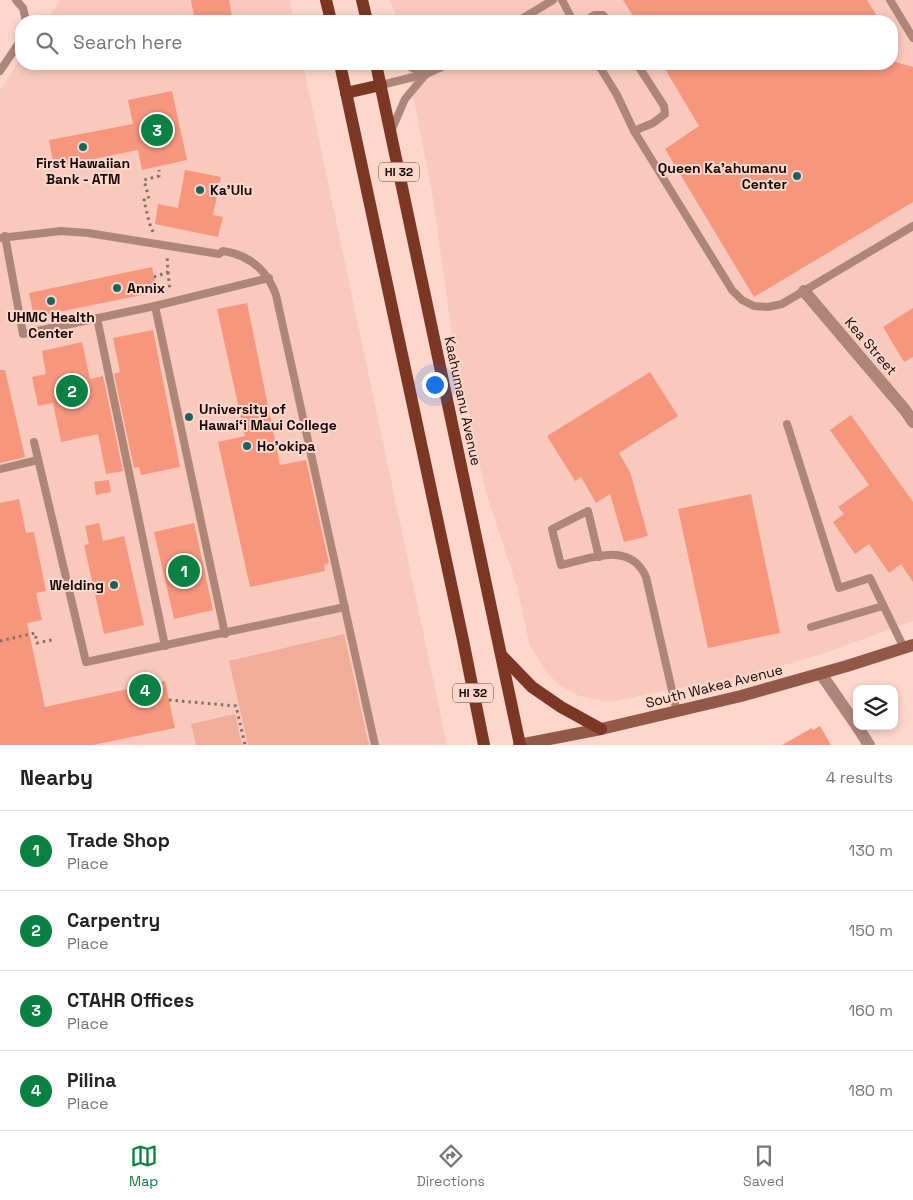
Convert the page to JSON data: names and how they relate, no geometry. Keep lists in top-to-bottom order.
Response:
{
  "streets": {
    "main road": ["HI 32", "Kaahumanu Avenue"],
    "street": ["Kea Street", "South Wakea Avenue"]
  },
  "crossings": [
    ["Kaahumanu Avenue", "South Wakea Avenue"]
  ],
  "places": [
    "First Hawaiian Bank - ATM",
    "Queen Ka'ahumanu Center",
    "Ka'Ulu",
    "Annix",
    "UHMC Health Center",
    "University of Hawai‘i Maui College",
    "Ho'okipa",
    "Welding"
  ],
  "page": {
    "search": "Search here",
    "pins": [
      "3",
      "2",
      "1",
      "4"
    ],
    "heading": ["Nearby", "4 results"],
    "list": [
      {
        "mark": "1",
        "name": "Trade Shop",
        "note": "Place",
        "value": "130 m"
      },
      {
        "mark": "2",
        "name": "Carpentry",
        "note": "Place",
        "value": "150 m"
      },
      {
        "mark": "3",
        "name": "CTAHR Offices",
        "note": "Place",
        "value": "160 m"
      },
      {
        "mark": "4",
        "name": "Pilina",
        "note": "Place",
        "value": "180 m"
      }
    ],
    "nav": ["Map", "Directions", "Saved"]
  }
}
